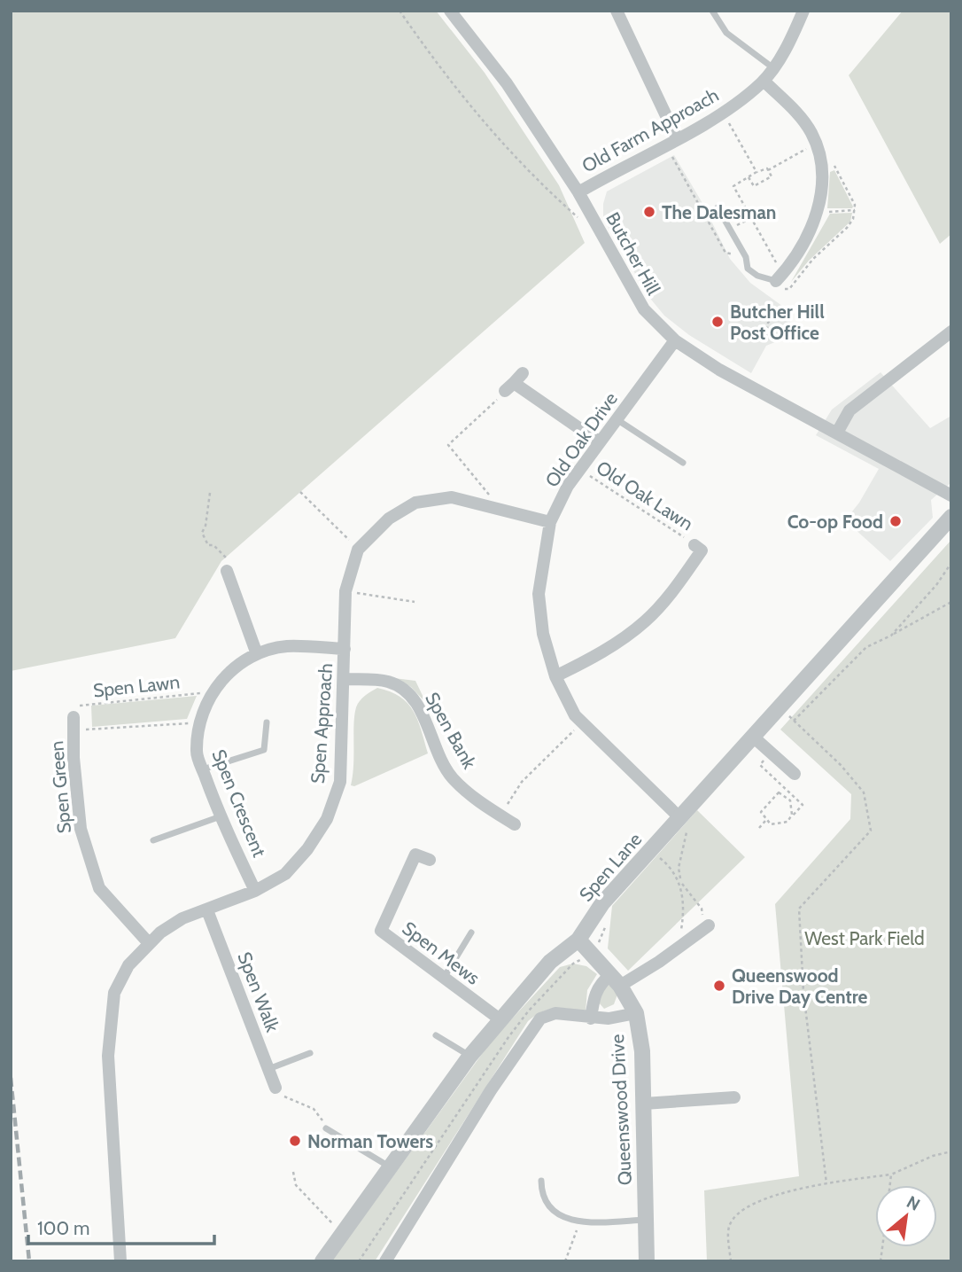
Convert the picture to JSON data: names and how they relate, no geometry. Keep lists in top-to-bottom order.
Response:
{
  "streets": {
    "street": [
      "Old Farm Approach",
      "Butcher Hill",
      "Old Oak Drive",
      "Spen Approach",
      "Spen Bank",
      "Spen Green",
      "Spen Crescent",
      "Spen Lane",
      "Spen Mews",
      "Spen Walk",
      "Queenswood Drive"
    ],
    "path": ["Old Oak Lawn", "Spen Lawn"]
  },
  "crossings": [
    ["Old Farm Approach", "Butcher Hill"],
    ["Butcher Hill", "Old Oak Drive"],
    ["Old Oak Drive", "Old Oak Lawn"],
    ["Old Oak Drive", "Spen Approach"],
    ["Old Oak Drive", "Spen Lane"],
    ["Spen Lawn", "Spen Green"],
    ["Spen Lawn", "Spen Crescent"],
    ["Spen Approach", "Spen Bank"],
    ["Spen Approach", "Spen Green"],
    ["Spen Approach", "Spen Crescent"],
    ["Spen Approach", "Spen Walk"],
    ["Spen Lane", "Spen Mews"],
    ["Spen Lane", "Queenswood Drive"]
  ],
  "parks": ["West Park Field"],
  "places": [
    "The Dalesman",
    "Butcher Hill Post Office",
    "Co-op Food",
    "Queenswood Drive Day Centre",
    "Norman Towers"
  ],
  "scale_bar": "100 m",
  "north": "top right"
}
